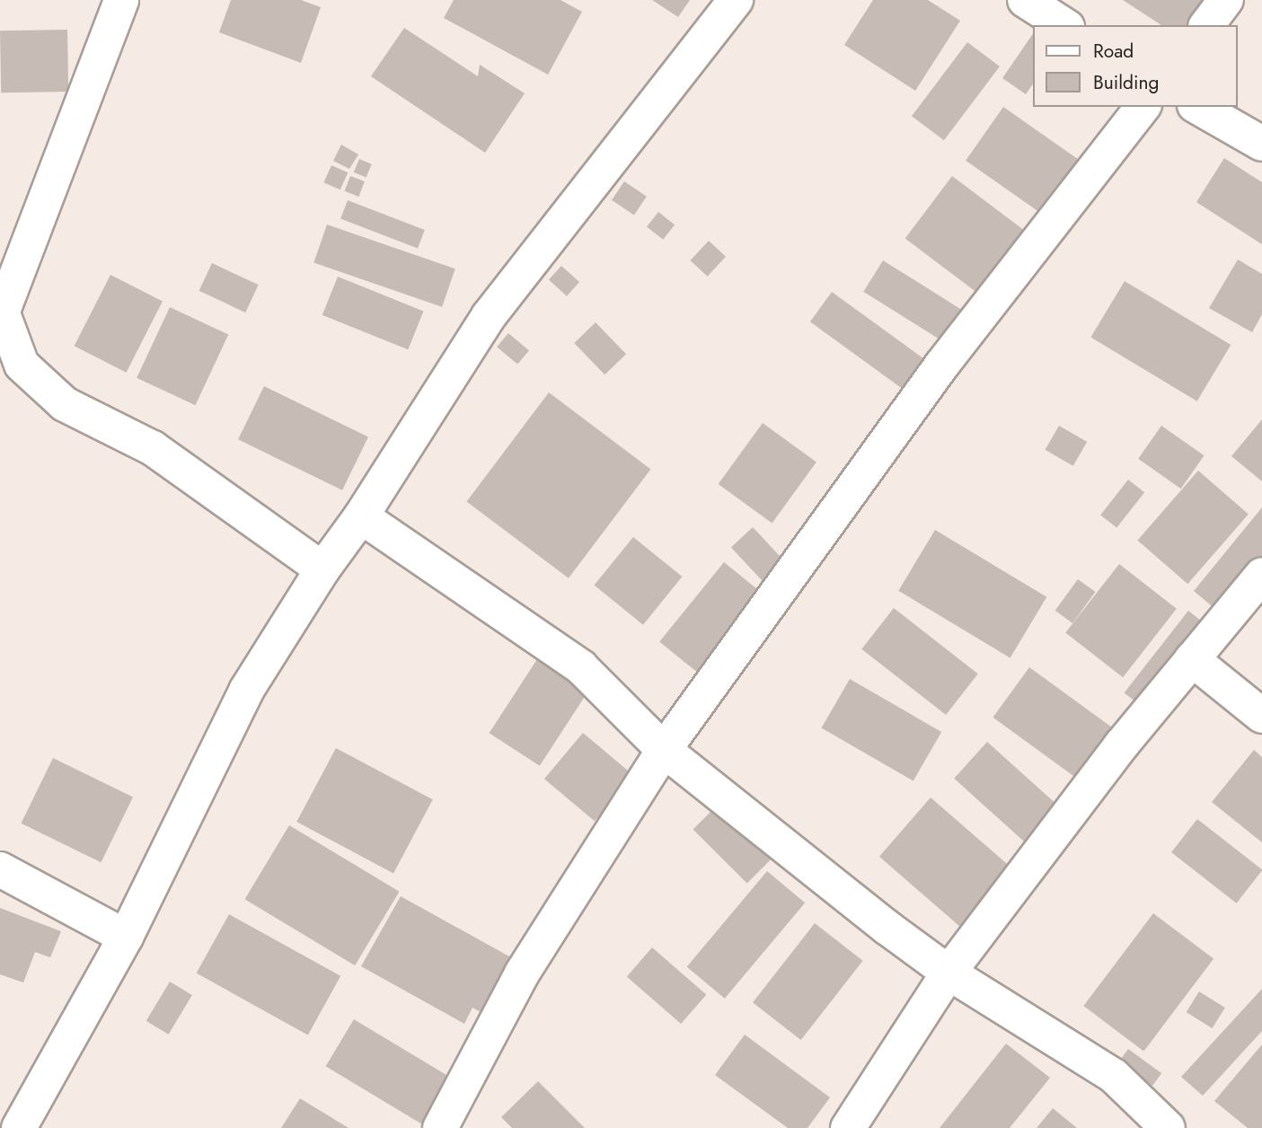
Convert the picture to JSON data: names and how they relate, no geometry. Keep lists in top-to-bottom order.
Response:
{
  "legend": ["Road", "Building"]
}
